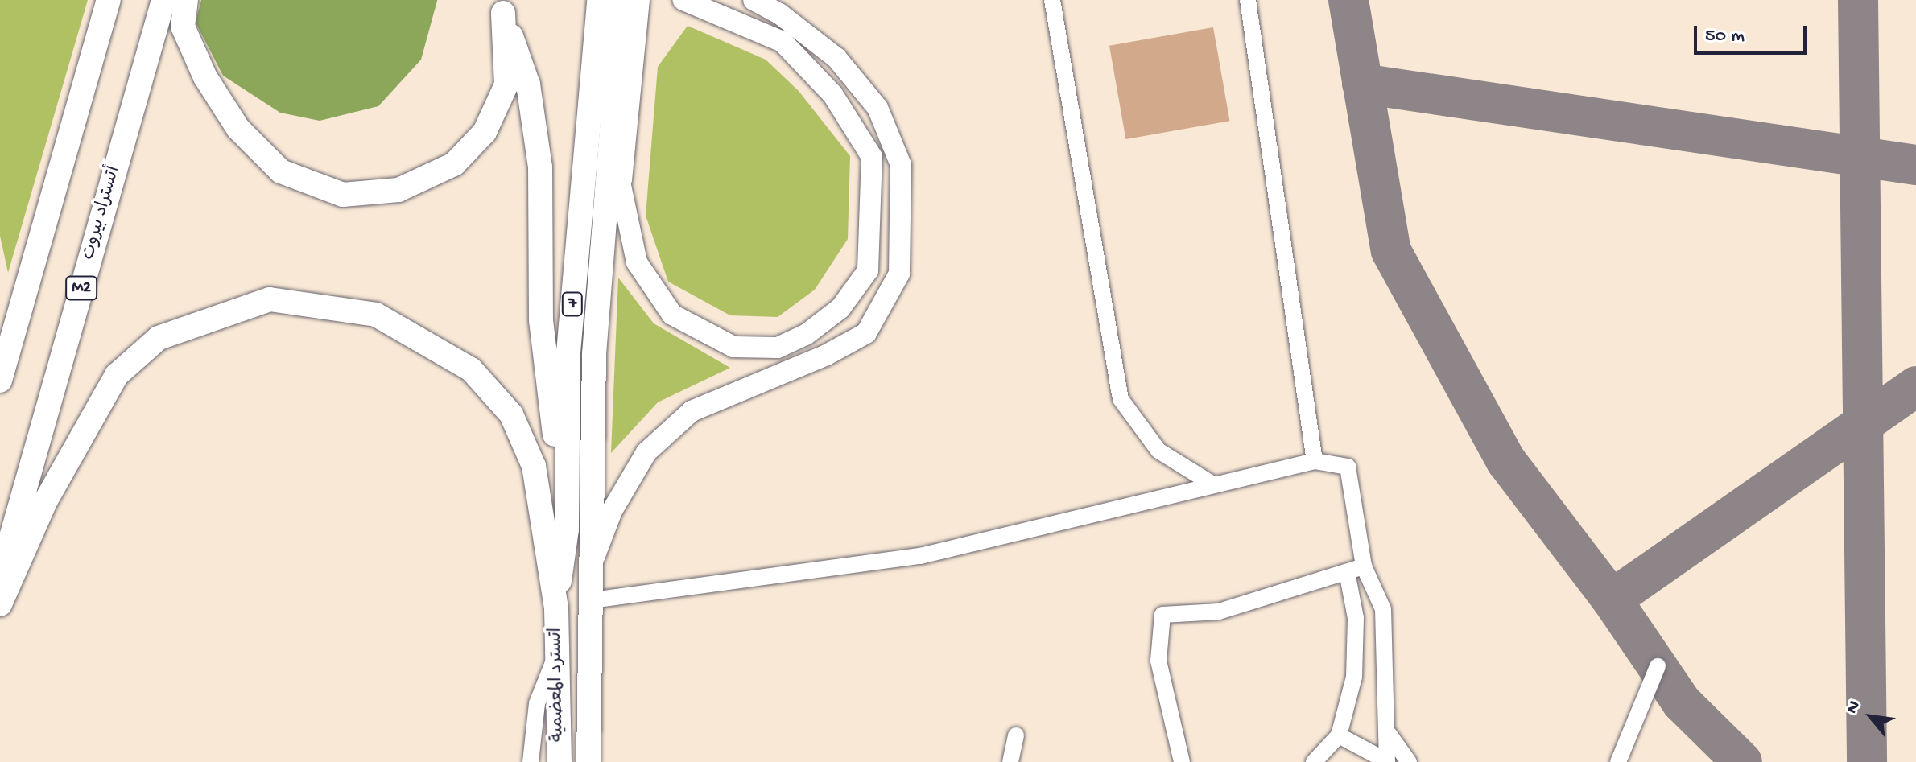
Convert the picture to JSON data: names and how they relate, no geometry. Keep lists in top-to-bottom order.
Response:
{
  "streets": {
    "highway": [
      "أتستراد بيروت",
      "M2",
      "7",
      "اتسترد المعضمية"
    ]
  },
  "crossings": [
    ["7", "اتسترد المعضمية"]
  ],
  "scale_bar": "50 m",
  "north": "top left"
}
